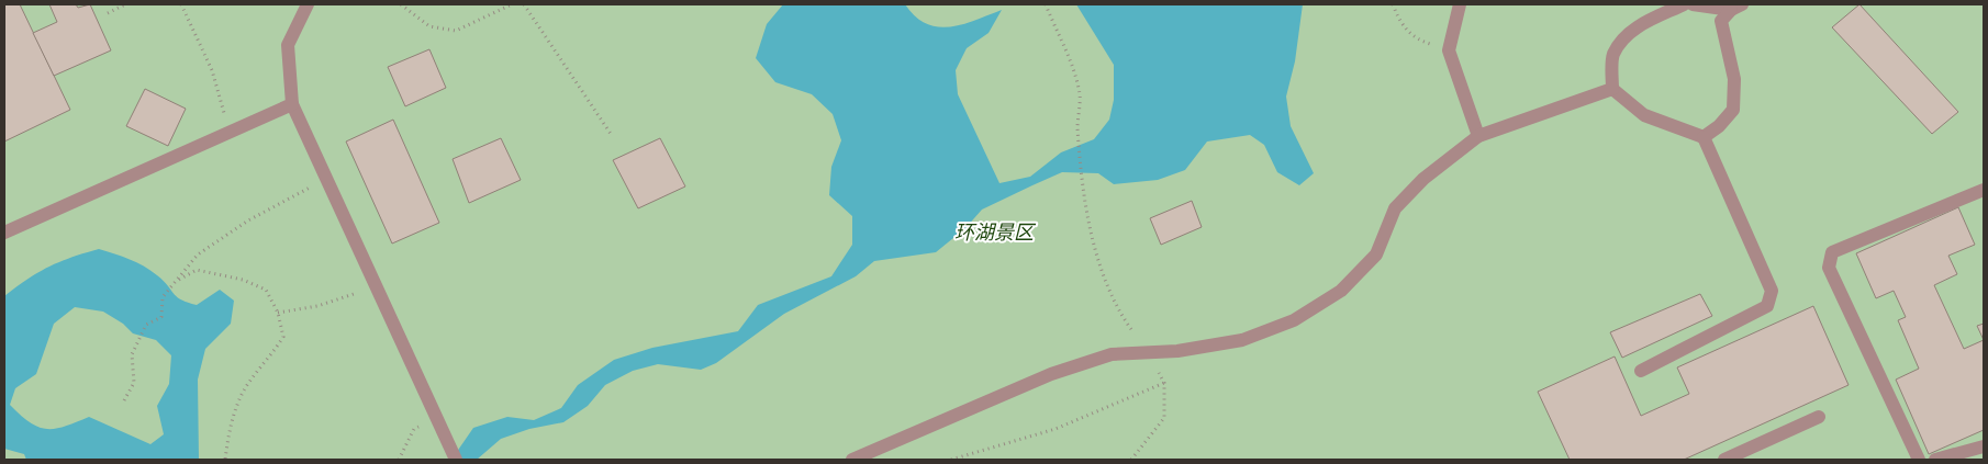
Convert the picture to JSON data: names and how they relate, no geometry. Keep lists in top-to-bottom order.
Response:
{
  "parks": ["环湖景区"]
}
